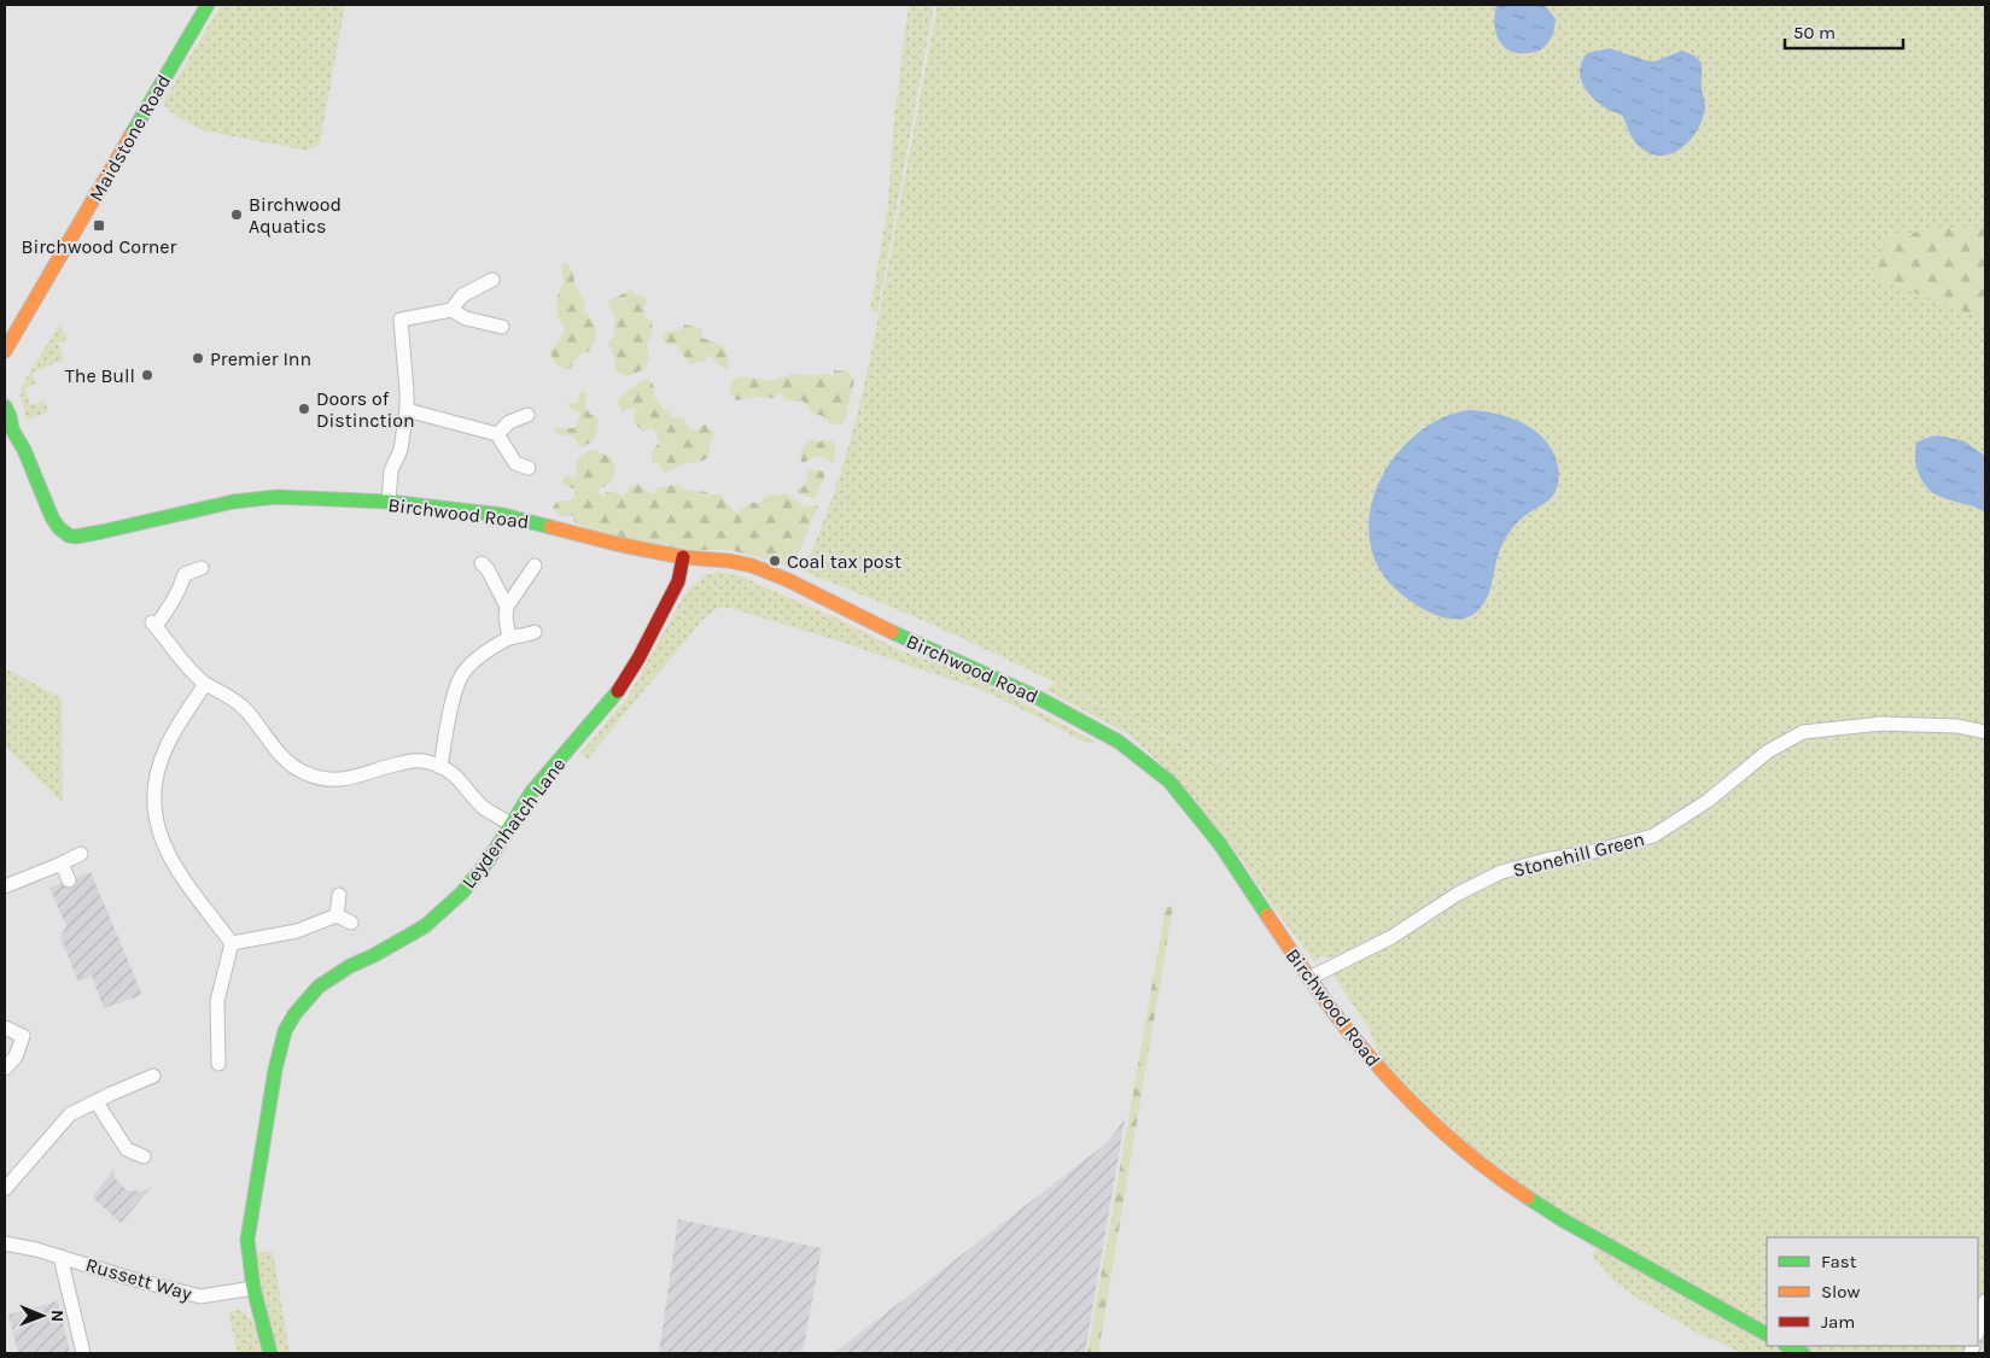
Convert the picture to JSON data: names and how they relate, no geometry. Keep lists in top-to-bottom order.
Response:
{
  "streets": {
    "street": [
      "Maidstone Road",
      "Birchwood Road",
      "Leydenhatch Lane",
      "Stonehill Green",
      "Russett Way"
    ]
  },
  "crossings": [
    ["Birchwood Road", "Leydenhatch Lane"],
    ["Birchwood Road", "Stonehill Green"],
    ["Leydenhatch Lane", "Russett Way"]
  ],
  "places": {
    "other": [
      "Birchwood Aquatics",
      "Premier Inn",
      "The Bull",
      "Doors of Distinction",
      "Coal tax post"
    ],
    "transit": ["Birchwood Corner"]
  },
  "legend": ["Fast", "Slow", "Jam"],
  "scale_bar": "50 m",
  "north": "right"
}
